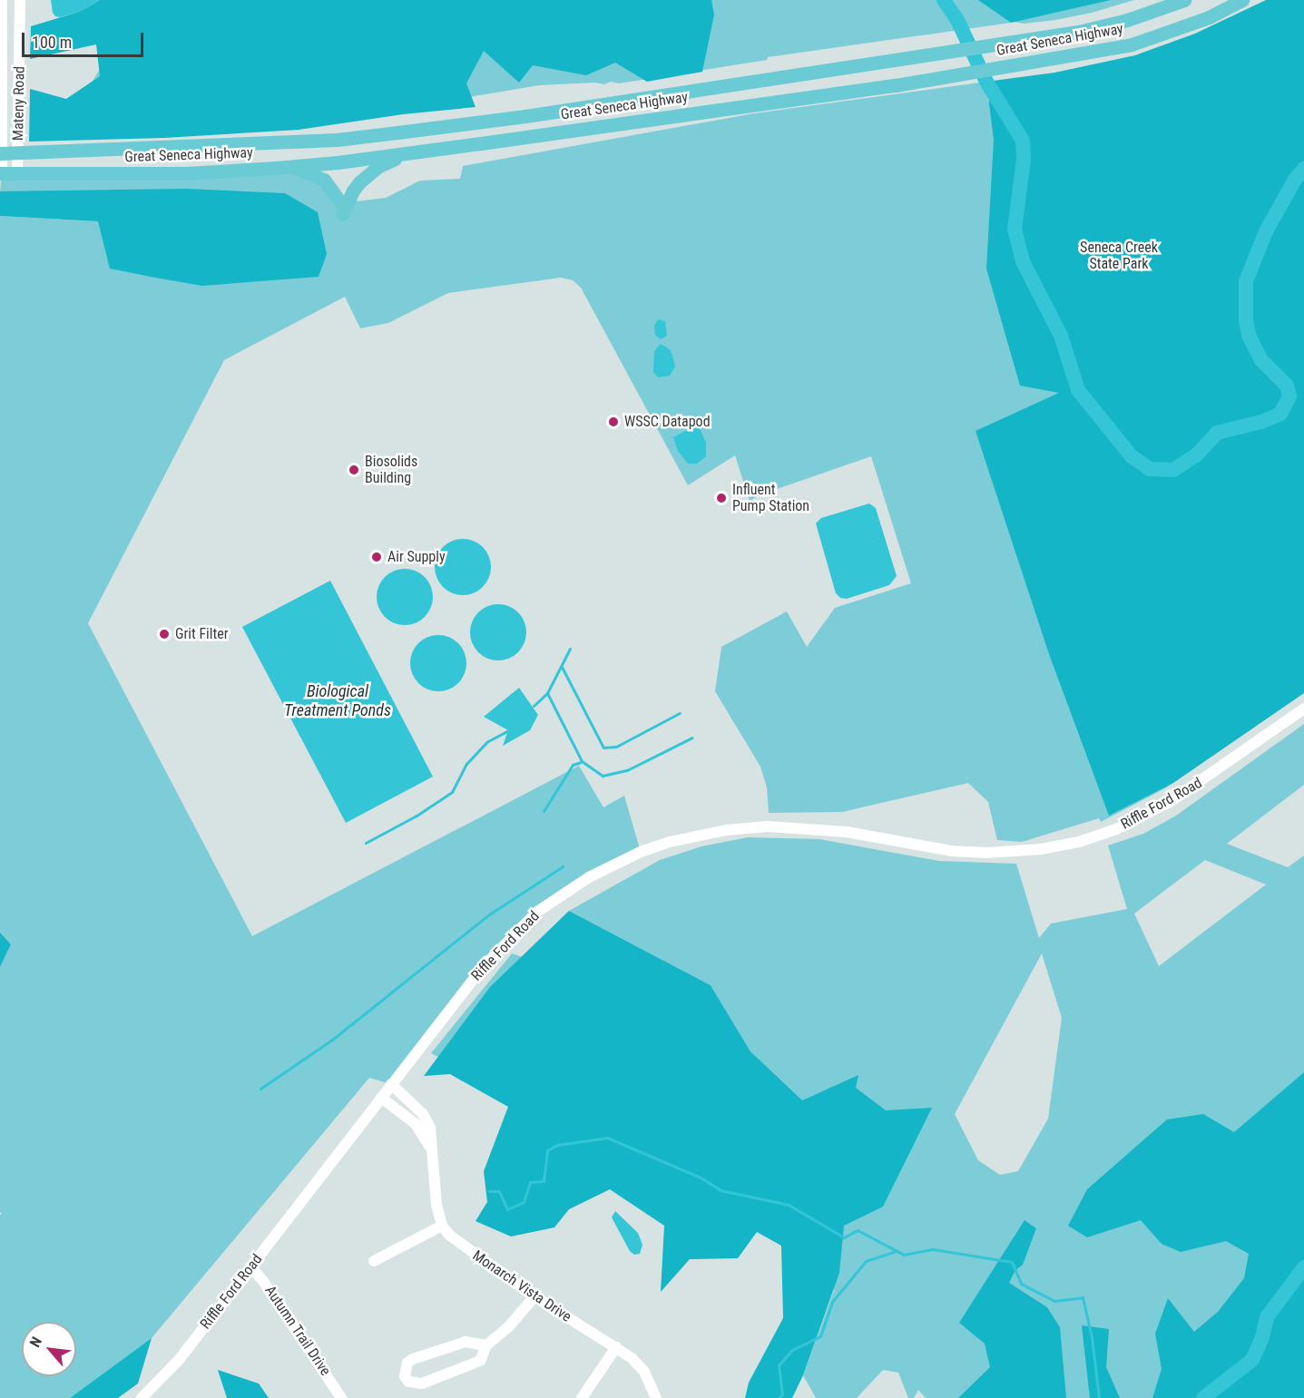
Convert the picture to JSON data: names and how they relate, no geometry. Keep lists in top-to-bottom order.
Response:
{
  "streets": {
    "main road": ["Great Seneca Highway"],
    "street": [
      "Mateny Road",
      "Riffle Ford Road",
      "Monarch Vista Drive",
      "Autumn Trail Drive"
    ]
  },
  "crossings": [
    ["Great Seneca Highway", "Mateny Road"],
    ["Riffle Ford Road", "Autumn Trail Drive"]
  ],
  "water": ["Biological Treatment Ponds"],
  "parks": ["Seneca Creek State Park"],
  "places": [
    "WSSC Datapod",
    "Biosolids Building",
    "Influent Pump Station",
    "Air Supply",
    "Grit Filter"
  ],
  "scale_bar": "100 m",
  "north": "top left"
}
